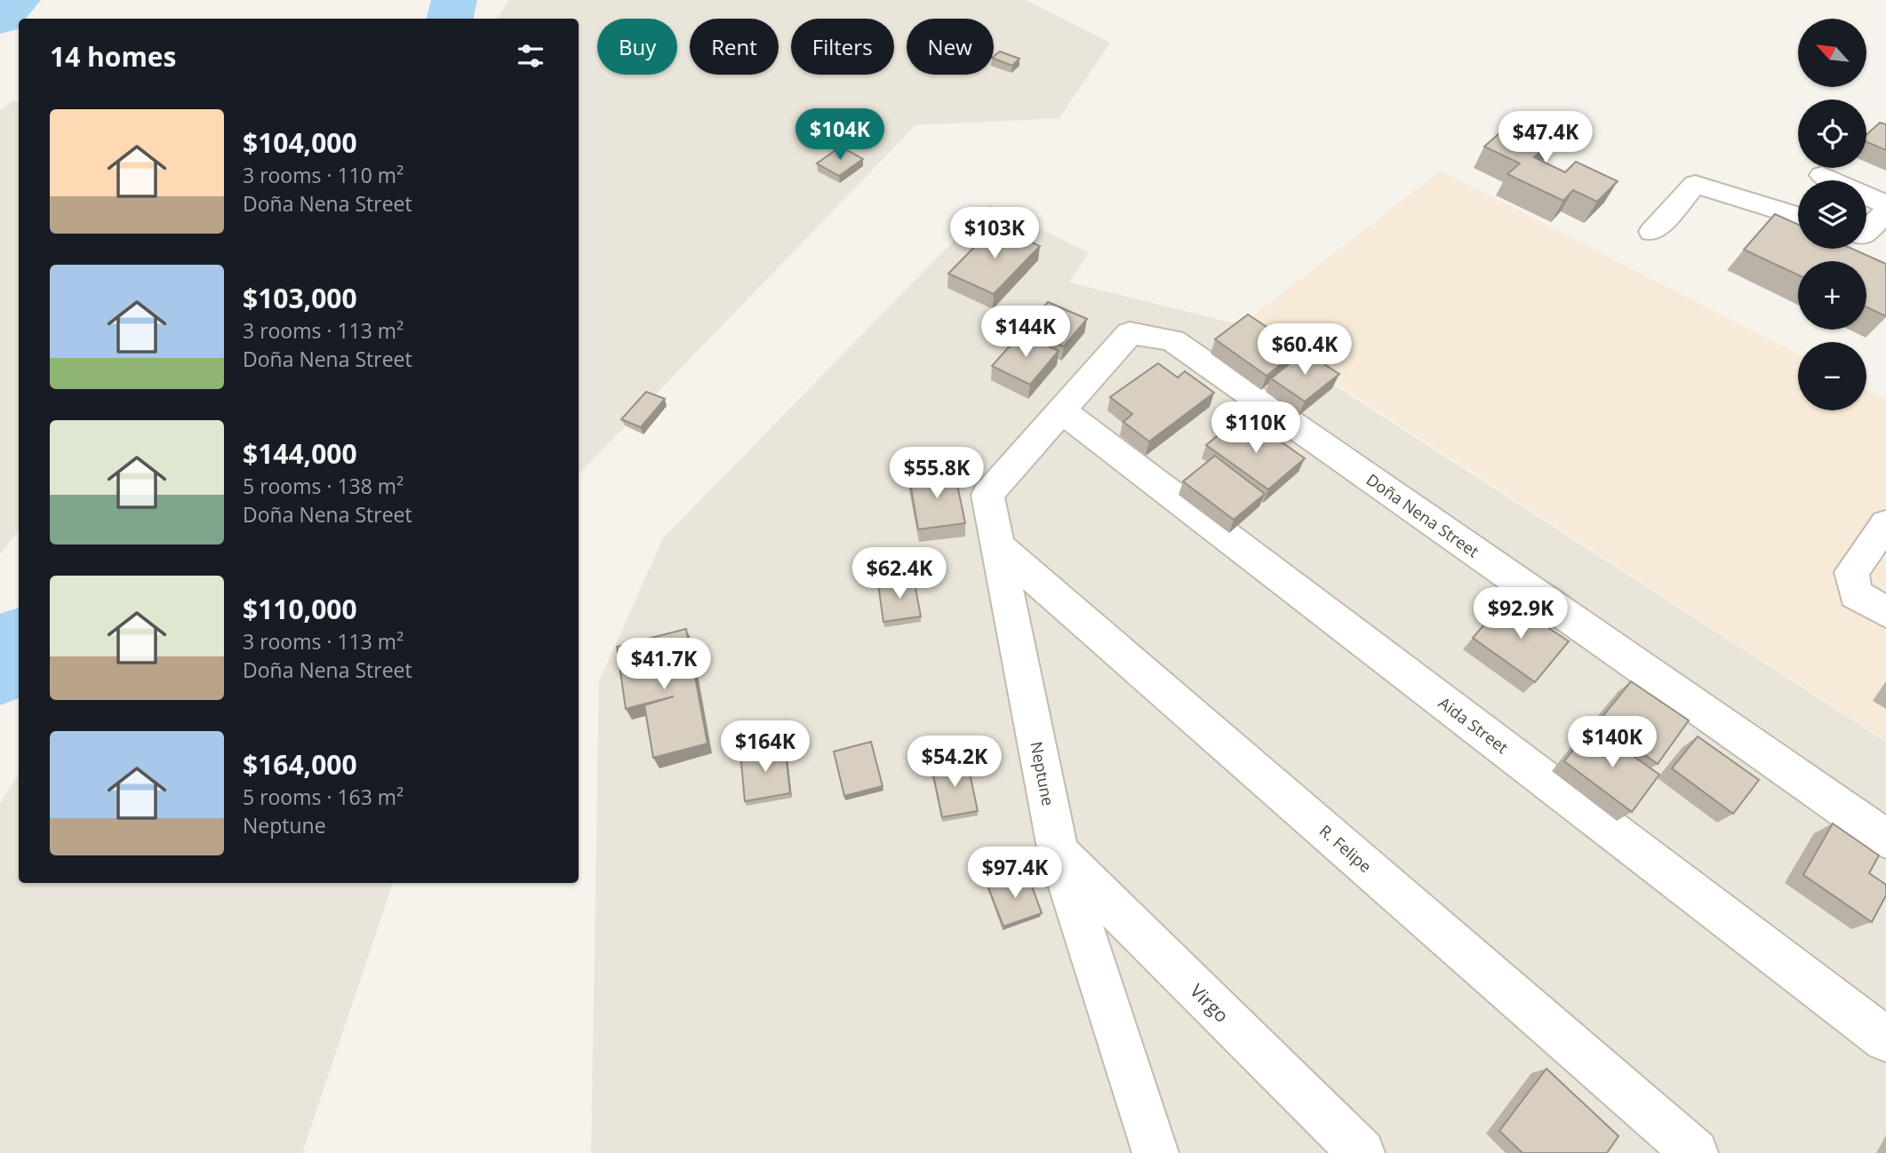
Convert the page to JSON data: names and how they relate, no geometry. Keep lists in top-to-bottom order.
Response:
{
  "streets": {
    "street": [
      "Doña Nena Street",
      "Aida Street",
      "Neptune",
      "R. Felipe",
      "Virgo"
    ]
  },
  "crossings": [
    ["Doña Nena Street", "Aida Street"],
    ["Doña Nena Street", "Neptune"],
    ["Aida Street", "Neptune"],
    ["Neptune", "R. Felipe"],
    ["Neptune", "Virgo"]
  ],
  "north": "top left",
  "page": {
    "map_buttons": ["+", "−"],
    "chip": [
      "Buy",
      "Rent",
      "Filters",
      "New"
    ],
    "heading": "14 homes",
    "list": [
      {
        "name": "$104,000",
        "note": "3 rooms · 110 m² · Doña Nena Street"
      },
      {
        "name": "$103,000",
        "note": "3 rooms · 113 m² · Doña Nena Street"
      },
      {
        "name": "$144,000",
        "note": "5 rooms · 138 m² · Doña Nena Street"
      },
      {
        "name": "$110,000",
        "note": "3 rooms · 113 m² · Doña Nena Street"
      },
      {
        "name": "$164,000",
        "note": "5 rooms · 163 m² · Neptune"
      }
    ],
    "price": [
      "$104K",
      "$47.4K",
      "$103K",
      "$144K",
      "$60.4K",
      "$110K",
      "$55.8K",
      "$62.4K",
      "$92.9K",
      "$41.7K",
      "$140K",
      "$164K",
      "$54.2K",
      "$97.4K"
    ]
  }
}
